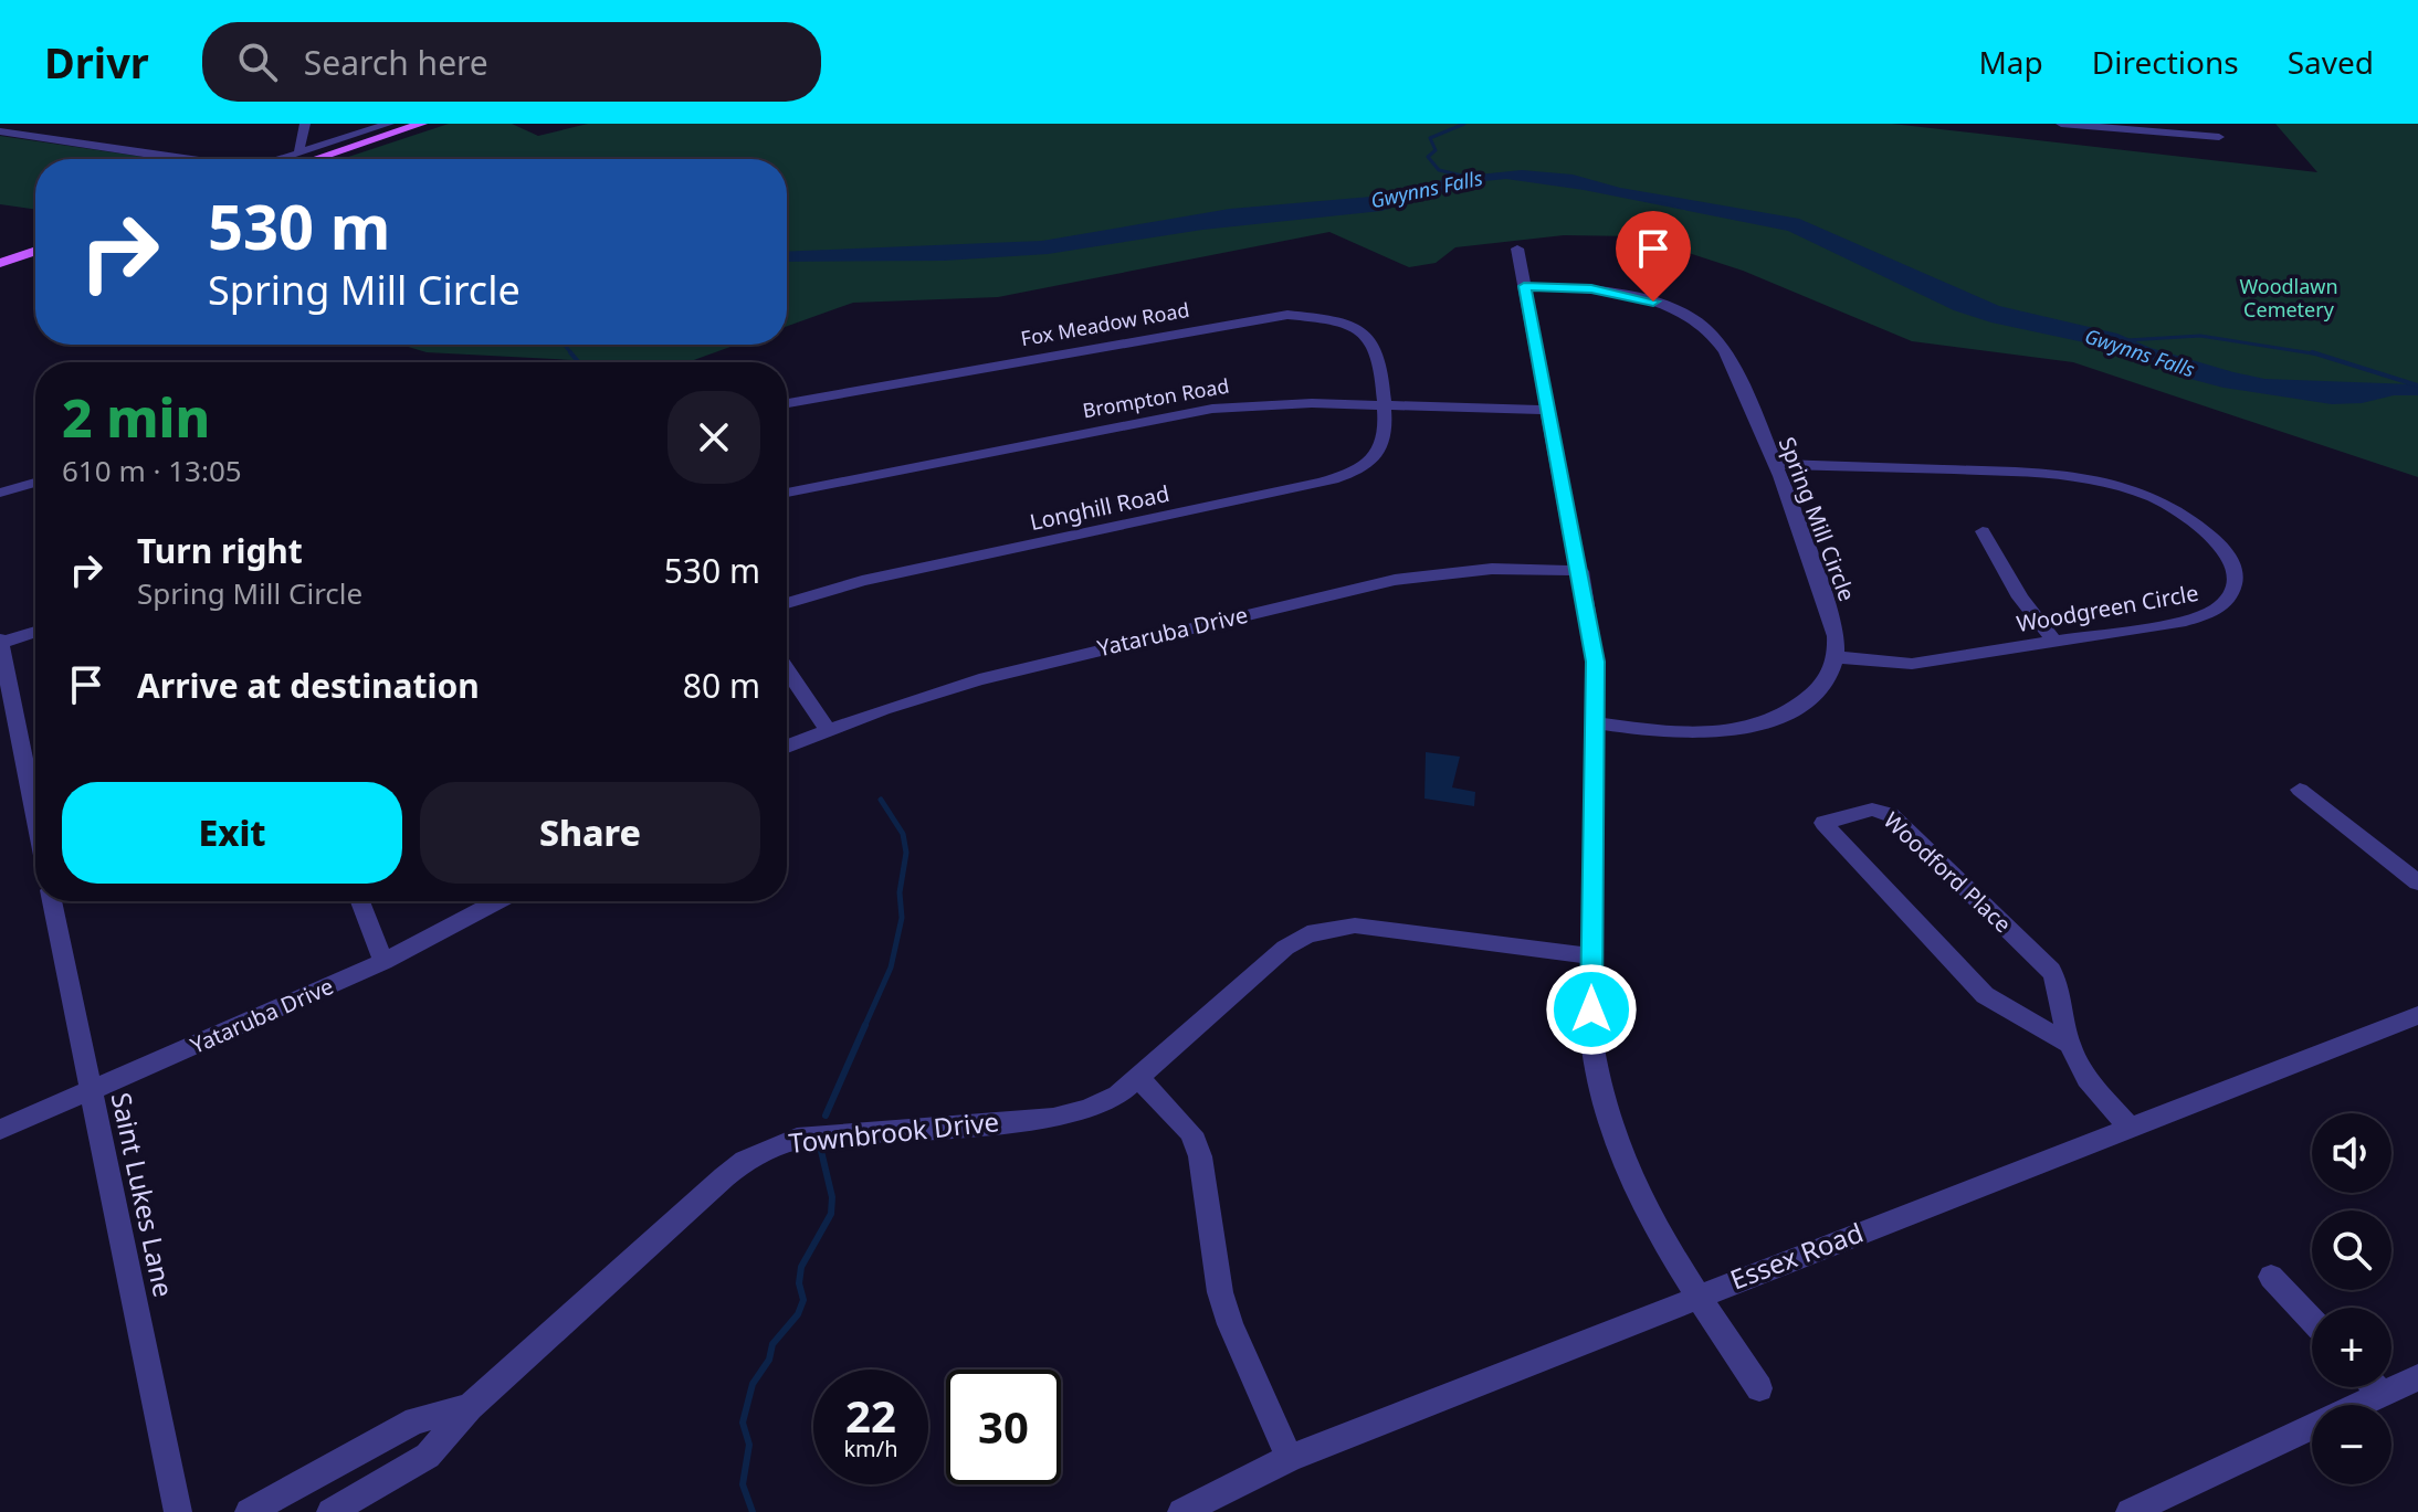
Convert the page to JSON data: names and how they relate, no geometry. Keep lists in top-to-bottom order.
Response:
{
  "streets": {
    "street": [
      "Fox Meadow Road",
      "Brompton Road",
      "Longhill Road",
      "Spring Mill Circle",
      "Woodgreen Circle",
      "Yataruba Drive",
      "Woodford Place",
      "Townbrook Drive",
      "Saint Lukes Lane",
      "Essex Road"
    ]
  },
  "crossings": [
    ["Fox Meadow Road", "Brompton Road"],
    ["Fox Meadow Road", "Longhill Road"],
    ["Brompton Road", "Longhill Road"],
    ["Spring Mill Circle", "Woodgreen Circle"],
    ["Yataruba Drive", "Saint Lukes Lane"],
    ["Woodford Place", "Essex Road"]
  ],
  "water": ["Gwynns Falls"],
  "parks": ["Woodlawn Cemetery"],
  "page": {
    "header": "Drivr",
    "search": "Search here",
    "nav": ["Map", "Directions", "Saved"],
    "turn": ["530 m", "Spring Mill Circle"],
    "heading": ["2 min", "610 m · 13:05"],
    "list": [
      {
        "name": "Turn right",
        "note": "Spring Mill Circle",
        "value": "530 m"
      },
      {
        "name": "Arrive at destination",
        "value": "80 m"
      }
    ],
    "buttons": ["Exit", "Share"],
    "map_buttons": ["+", "−"],
    "speed": "22 km/h",
    "limit": "30"
  }
}
